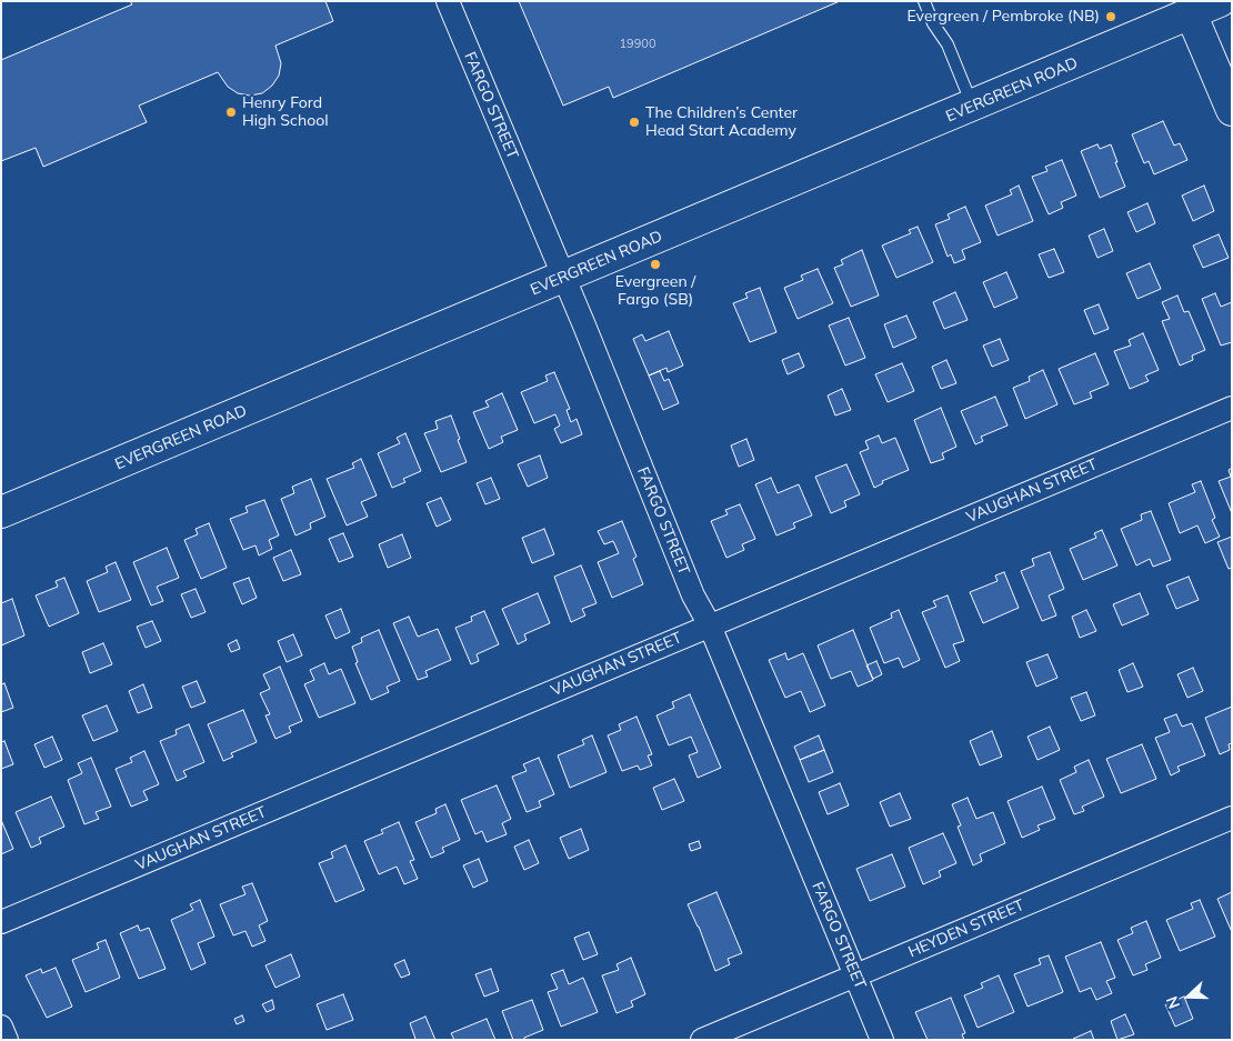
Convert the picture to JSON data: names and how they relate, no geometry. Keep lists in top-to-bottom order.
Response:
{
  "streets": {
    "street": [
      "EVERGREEN ROAD",
      "FARGO STREET",
      "VAUGHAN STREET",
      "HEYDEN STREET"
    ]
  },
  "crossings": [
    ["EVERGREEN ROAD", "FARGO STREET"],
    ["FARGO STREET", "VAUGHAN STREET"],
    ["FARGO STREET", "HEYDEN STREET"]
  ],
  "places": [
    "Evergreen / Pembroke (NB)",
    "Henry Ford High School",
    "The Children’s Center Head Start Academy",
    "Evergreen / Fargo (SB)"
  ],
  "house_numbers": ["19900"],
  "north": "left"
}
